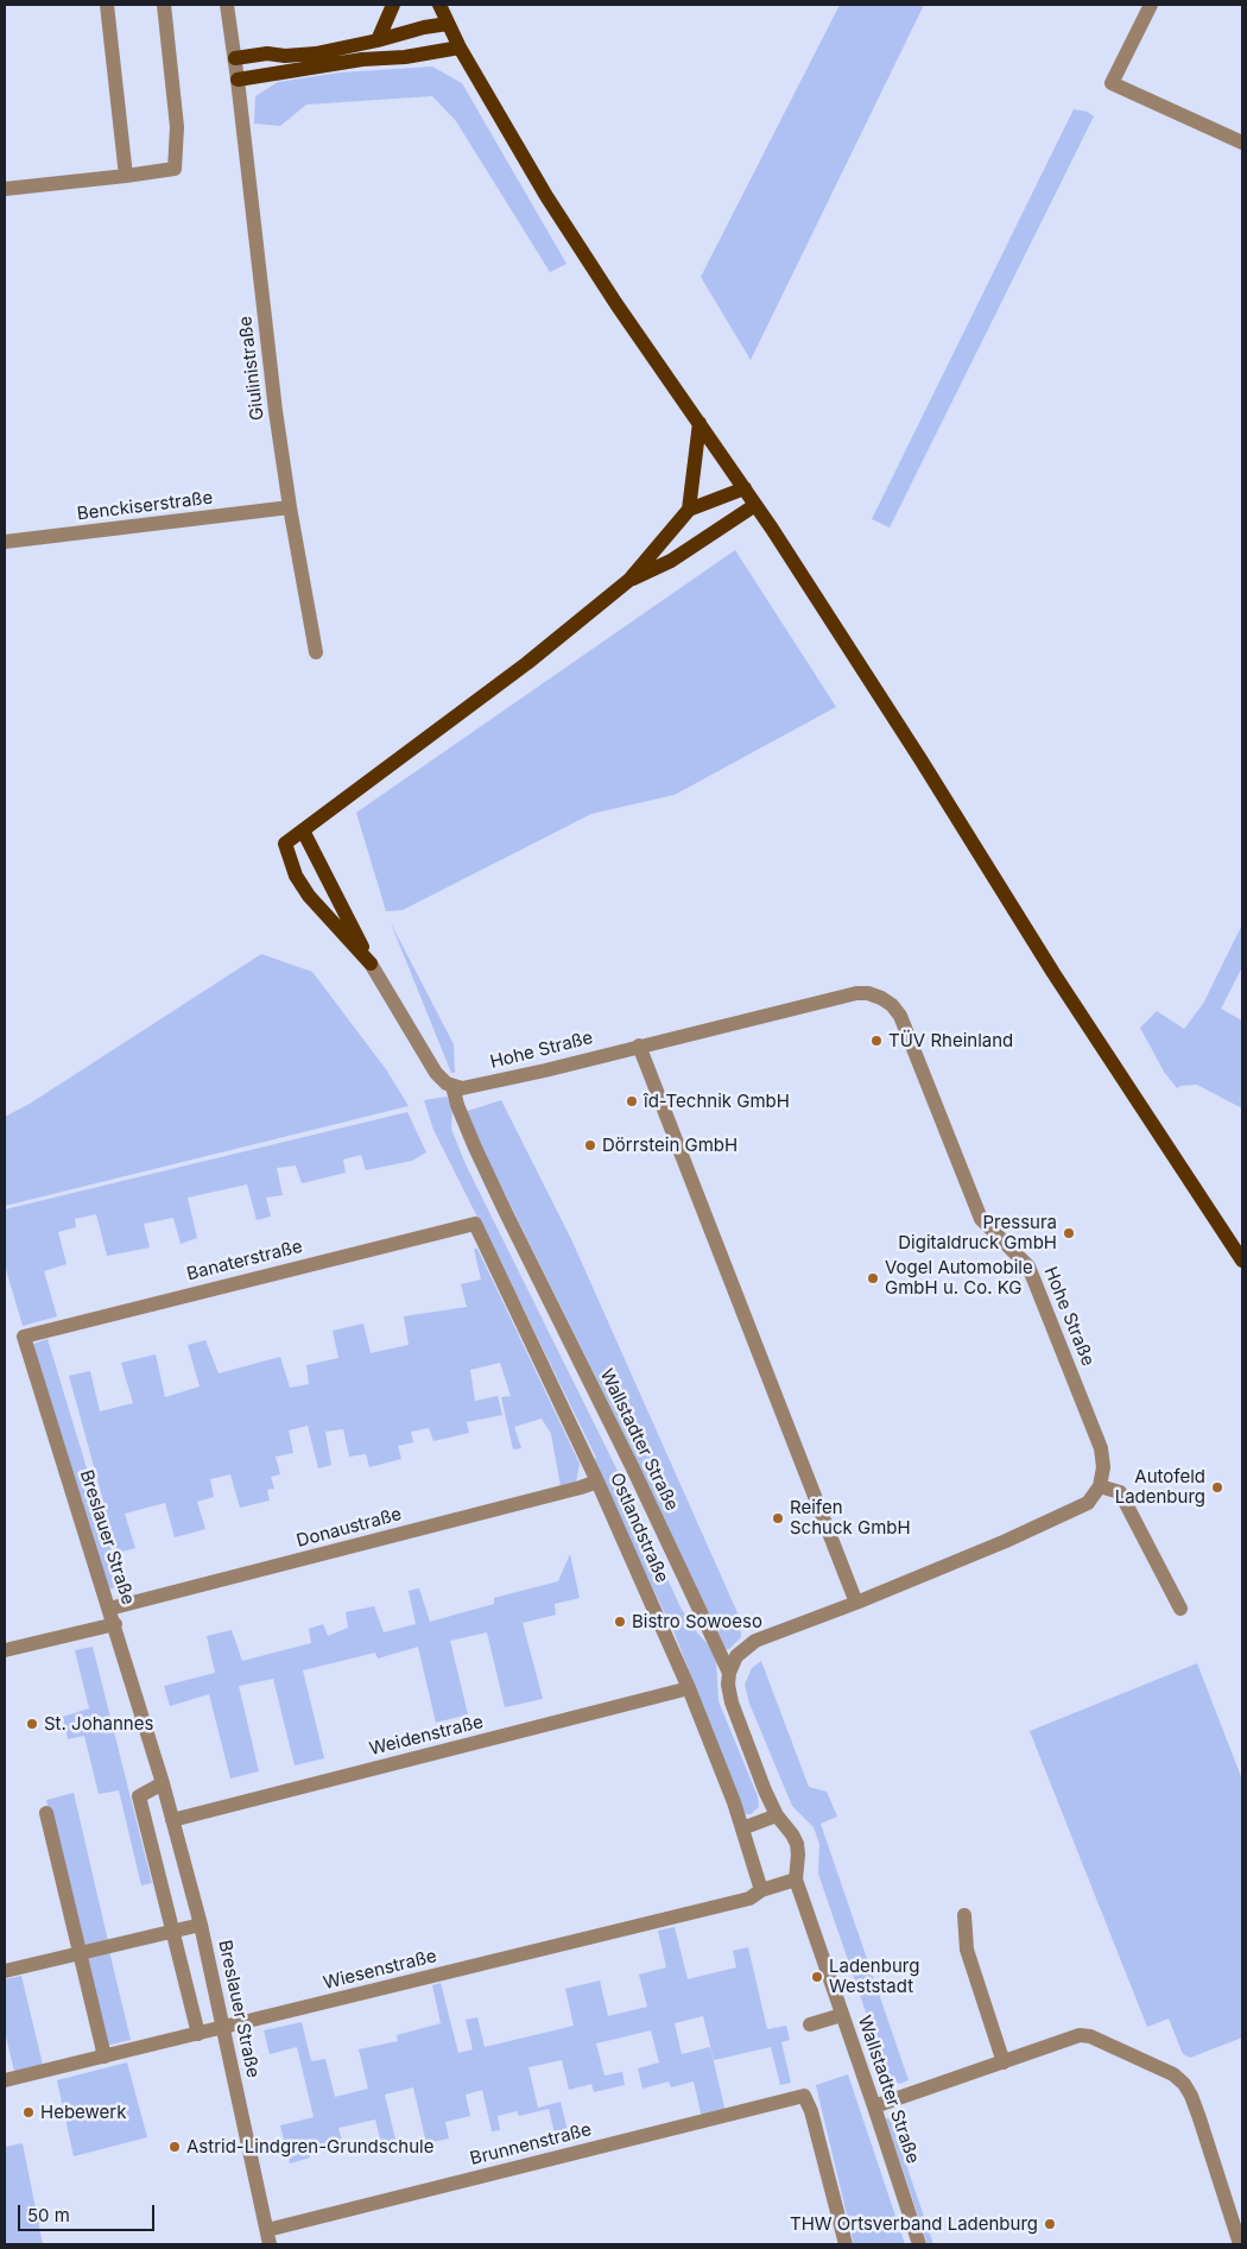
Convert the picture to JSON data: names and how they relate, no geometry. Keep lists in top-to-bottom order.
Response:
{
  "streets": {
    "street": [
      "Giulinistraße",
      "Benckiserstraße",
      "Hohe Straße",
      "Banaterstraße",
      "Wallstadter Straße",
      "Donaustraße",
      "Ostlandstraße",
      "Breslauer Straße",
      "Weidenstraße",
      "Wiesenstraße",
      "Brunnenstraße"
    ]
  },
  "crossings": [
    ["Giulinistraße", "Benckiserstraße"],
    ["Hohe Straße", "Wallstadter Straße"],
    ["Banaterstraße", "Ostlandstraße"],
    ["Banaterstraße", "Breslauer Straße"],
    ["Wallstadter Straße", "Wiesenstraße"],
    ["Donaustraße", "Ostlandstraße"],
    ["Donaustraße", "Breslauer Straße"],
    ["Ostlandstraße", "Weidenstraße"],
    ["Ostlandstraße", "Wiesenstraße"],
    ["Breslauer Straße", "Weidenstraße"],
    ["Breslauer Straße", "Wiesenstraße"],
    ["Breslauer Straße", "Brunnenstraße"]
  ],
  "places": [
    "TÜV Rheinland",
    "îd-Technik GmbH",
    "Dörrstein GmbH",
    "Pressura Digitaldruck GmbH",
    "Vogel Automobile GmbH u. Co. KG",
    "Autofeld Ladenburg",
    "Reifen Schuck GmbH",
    "Bistro Sowoeso",
    "St. Johannes",
    "Ladenburg Weststadt",
    "Hebewerk",
    "Astrid-Lindgren-Grundschule",
    "THW Ortsverband Ladenburg"
  ],
  "scale_bar": "50 m"
}
